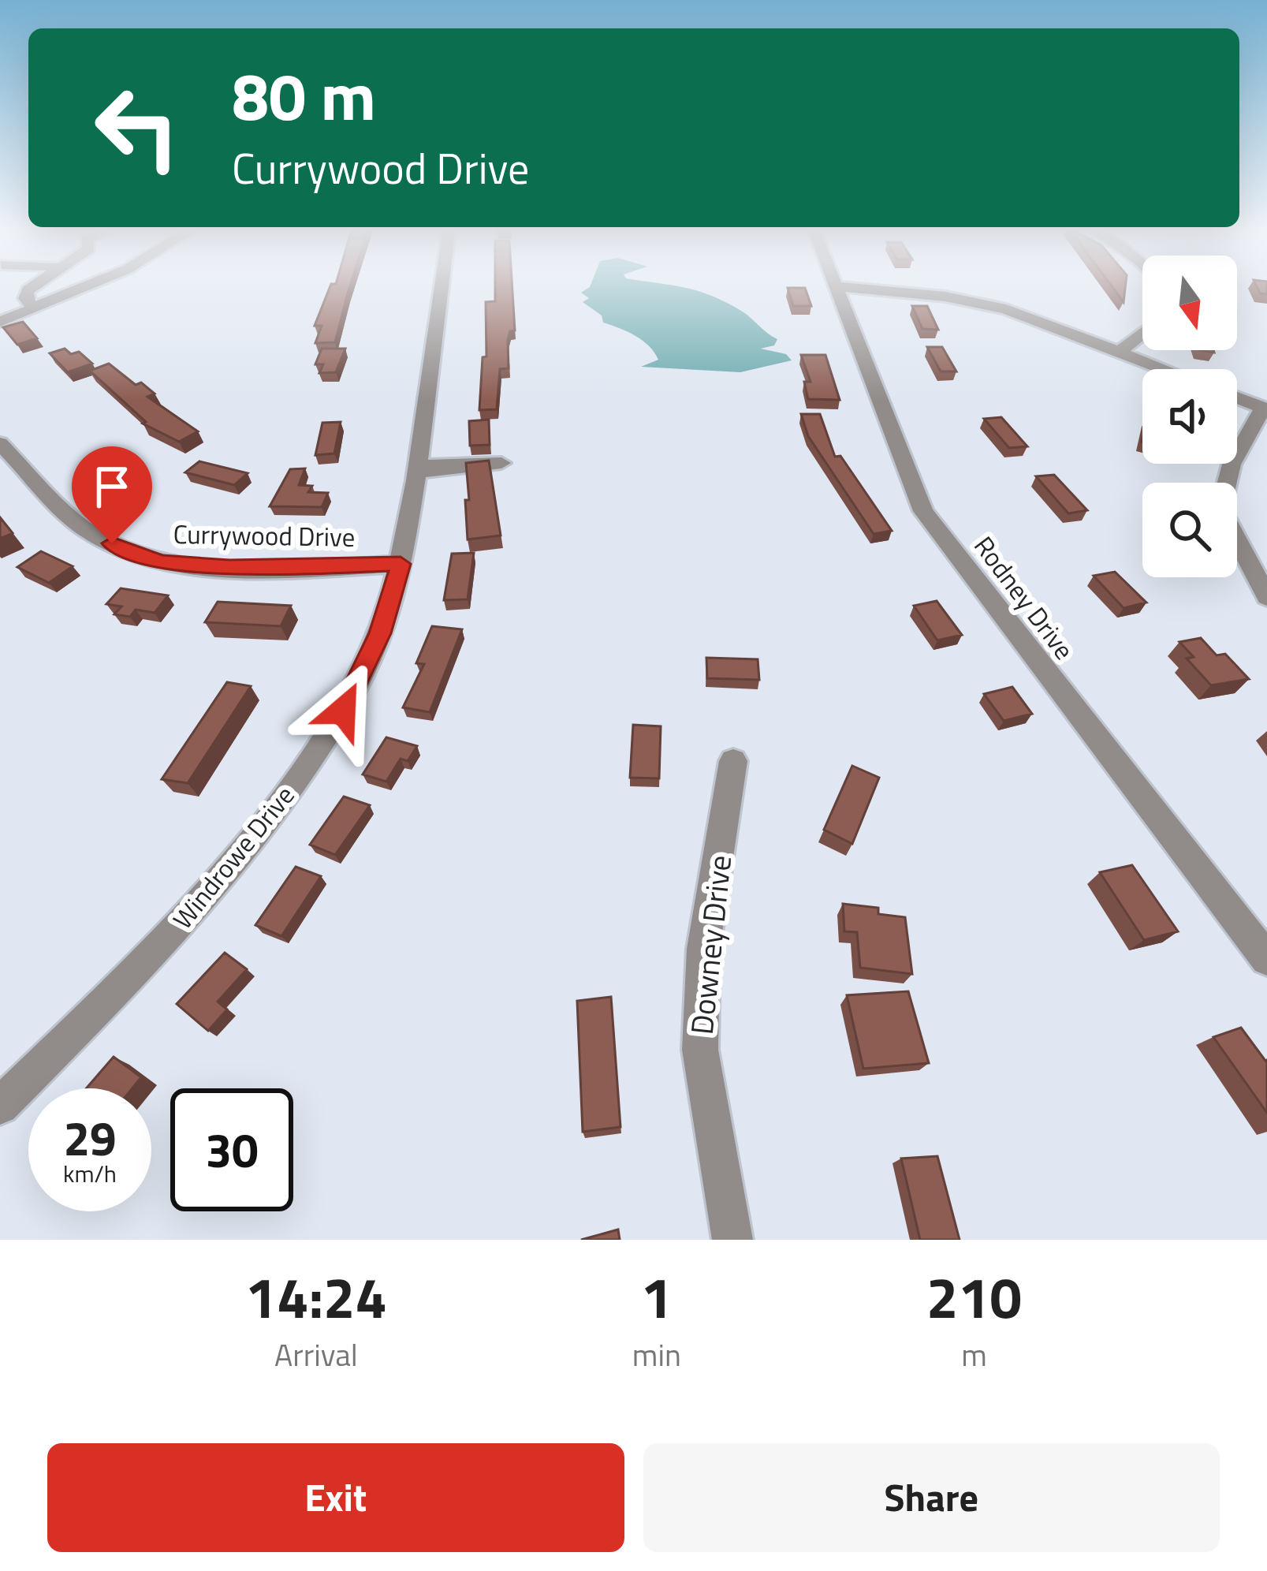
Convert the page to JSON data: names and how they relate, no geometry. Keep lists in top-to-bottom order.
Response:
{
  "streets": {
    "street": [
      "Currywood Drive",
      "Rodney Drive",
      "Windrowe Drive",
      "Downey Drive"
    ]
  },
  "crossings": [
    ["Currywood Drive", "Windrowe Drive"]
  ],
  "north": "bottom",
  "page": {
    "turn": ["80 m", "Currywood Drive"],
    "speed": "29 km/h",
    "limit": "30",
    "eta": [
      "14:24",
      "Arrival",
      "1",
      "min",
      "210",
      "m"
    ],
    "buttons": ["Exit", "Share"]
  }
}
